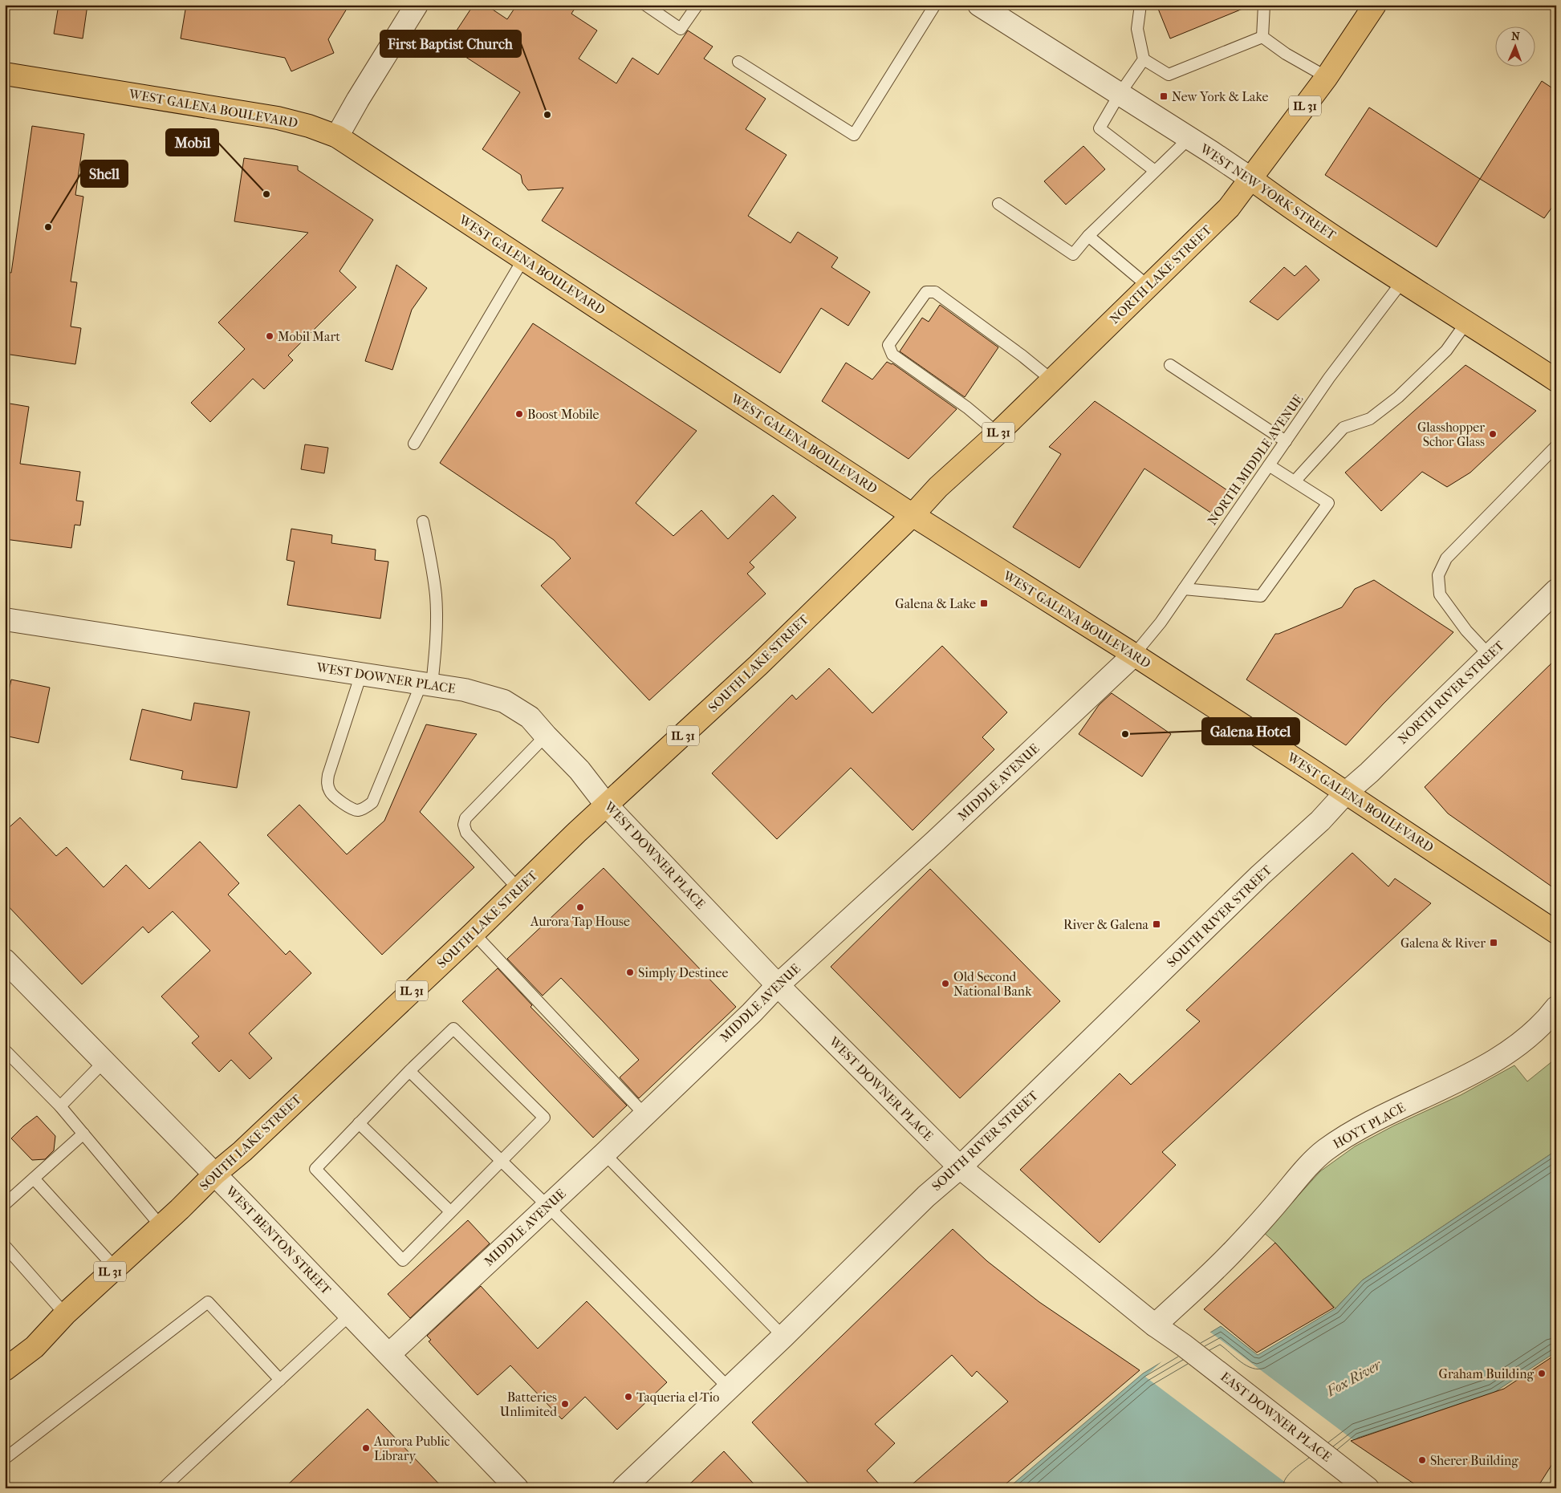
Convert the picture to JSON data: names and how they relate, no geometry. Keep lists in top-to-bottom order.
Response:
{
  "streets": {
    "main road": [
      "IL 31",
      "WEST GALENA BOULEVARD",
      "WEST NEW YORK STREET",
      "NORTH LAKE STREET",
      "SOUTH LAKE STREET"
    ],
    "street": [
      "WEST DOWNER PLACE",
      "NORTH RIVER STREET",
      "MIDDLE AVENUE",
      "SOUTH RIVER STREET",
      "HOYT PLACE",
      "WEST BENTON STREET",
      "EAST DOWNER PLACE"
    ],
    "lane": ["NORTH MIDDLE AVENUE"]
  },
  "crossings": [
    ["WEST GALENA BOULEVARD", "NORTH LAKE STREET"],
    ["WEST GALENA BOULEVARD", "NORTH MIDDLE AVENUE"],
    ["WEST GALENA BOULEVARD", "SOUTH LAKE STREET"],
    ["WEST GALENA BOULEVARD", "NORTH RIVER STREET"],
    ["WEST GALENA BOULEVARD", "MIDDLE AVENUE"],
    ["WEST GALENA BOULEVARD", "SOUTH RIVER STREET"],
    ["WEST NEW YORK STREET", "NORTH LAKE STREET"],
    ["WEST NEW YORK STREET", "NORTH MIDDLE AVENUE"],
    ["NORTH LAKE STREET", "SOUTH LAKE STREET"],
    ["NORTH MIDDLE AVENUE", "MIDDLE AVENUE"],
    ["SOUTH LAKE STREET", "WEST DOWNER PLACE"],
    ["SOUTH LAKE STREET", "WEST BENTON STREET"],
    ["WEST DOWNER PLACE", "MIDDLE AVENUE"],
    ["WEST DOWNER PLACE", "SOUTH RIVER STREET"],
    ["WEST DOWNER PLACE", "HOYT PLACE"],
    ["WEST DOWNER PLACE", "EAST DOWNER PLACE"],
    ["NORTH RIVER STREET", "SOUTH RIVER STREET"],
    ["MIDDLE AVENUE", "WEST BENTON STREET"]
  ],
  "water": ["Fox River"],
  "places": {
    "transit": [
      "New York & Lake",
      "Galena & Lake",
      "River & Galena",
      "Galena & River"
    ],
    "other": [
      "First Baptist Church",
      "Mobil",
      "Shell",
      "Mobil Mart",
      "Boost Mobile",
      "Glasshopper Schor Glass",
      "Galena Hotel",
      "Aurora Tap House",
      "Simply Destinee",
      "Old Second National Bank",
      "Graham Building",
      "Taqueria el Tio",
      "Batteries Unlimited",
      "Aurora Public Library",
      "Sherer Building"
    ]
  },
  "north": "top"
}
